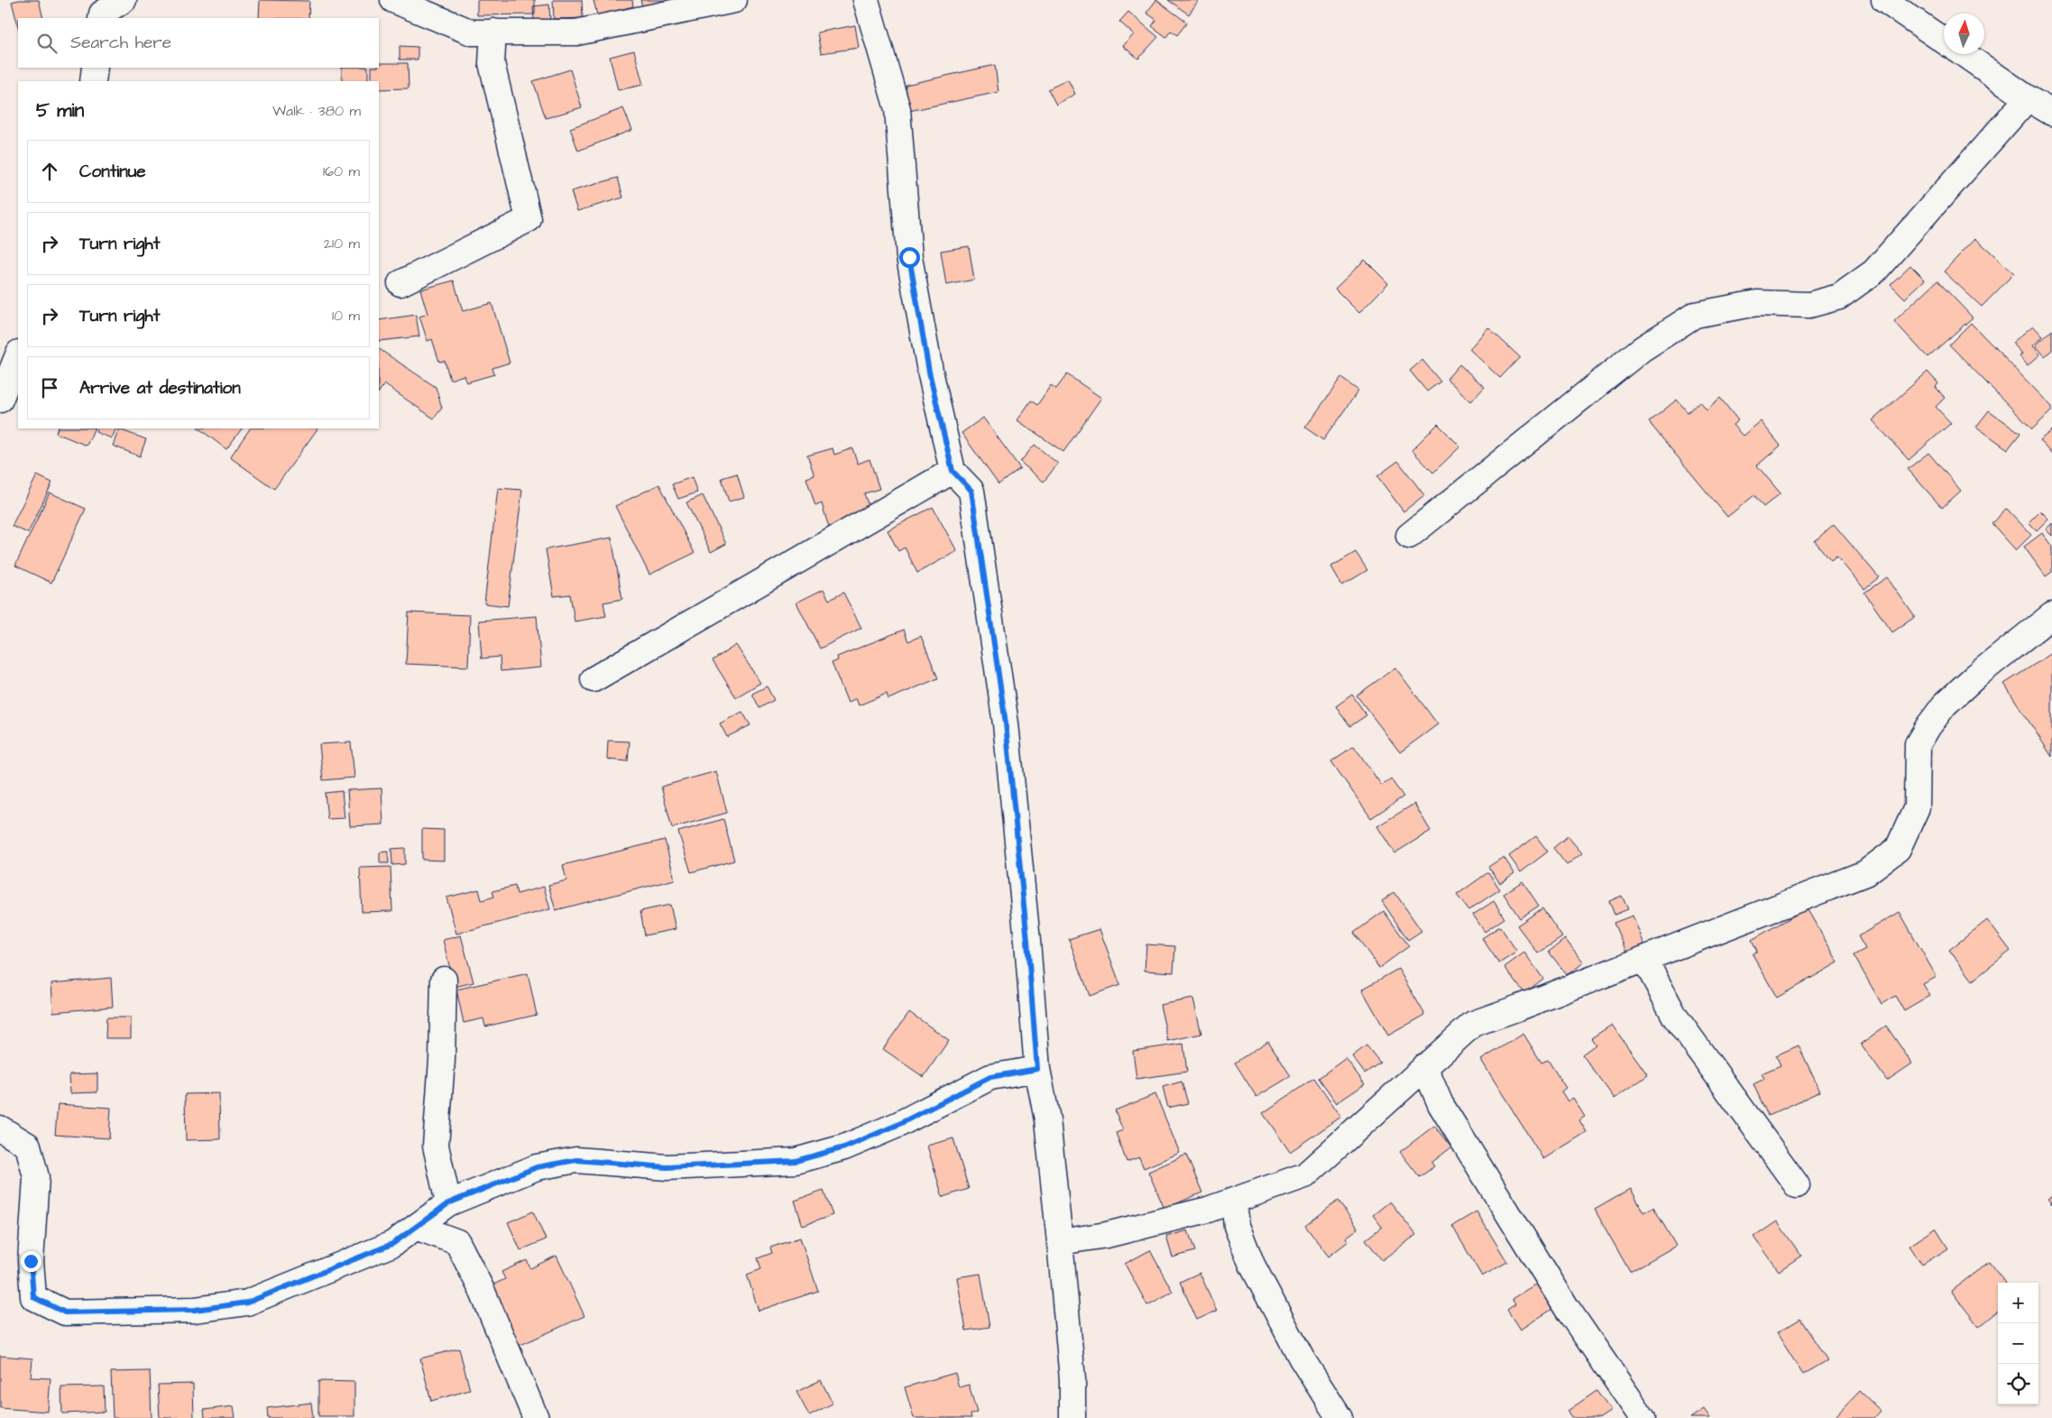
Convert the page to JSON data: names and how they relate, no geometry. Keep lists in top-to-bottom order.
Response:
{
  "north": "top",
  "page": {
    "search": "Search here",
    "heading": ["5 min", "Walk · 380 m"],
    "list": [
      ["Continue", "160 m"],
      ["Turn right", "210 m"],
      ["Turn right", "10 m"],
      "Arrive at destination"
    ],
    "map_buttons": ["+", "−"]
  }
}
